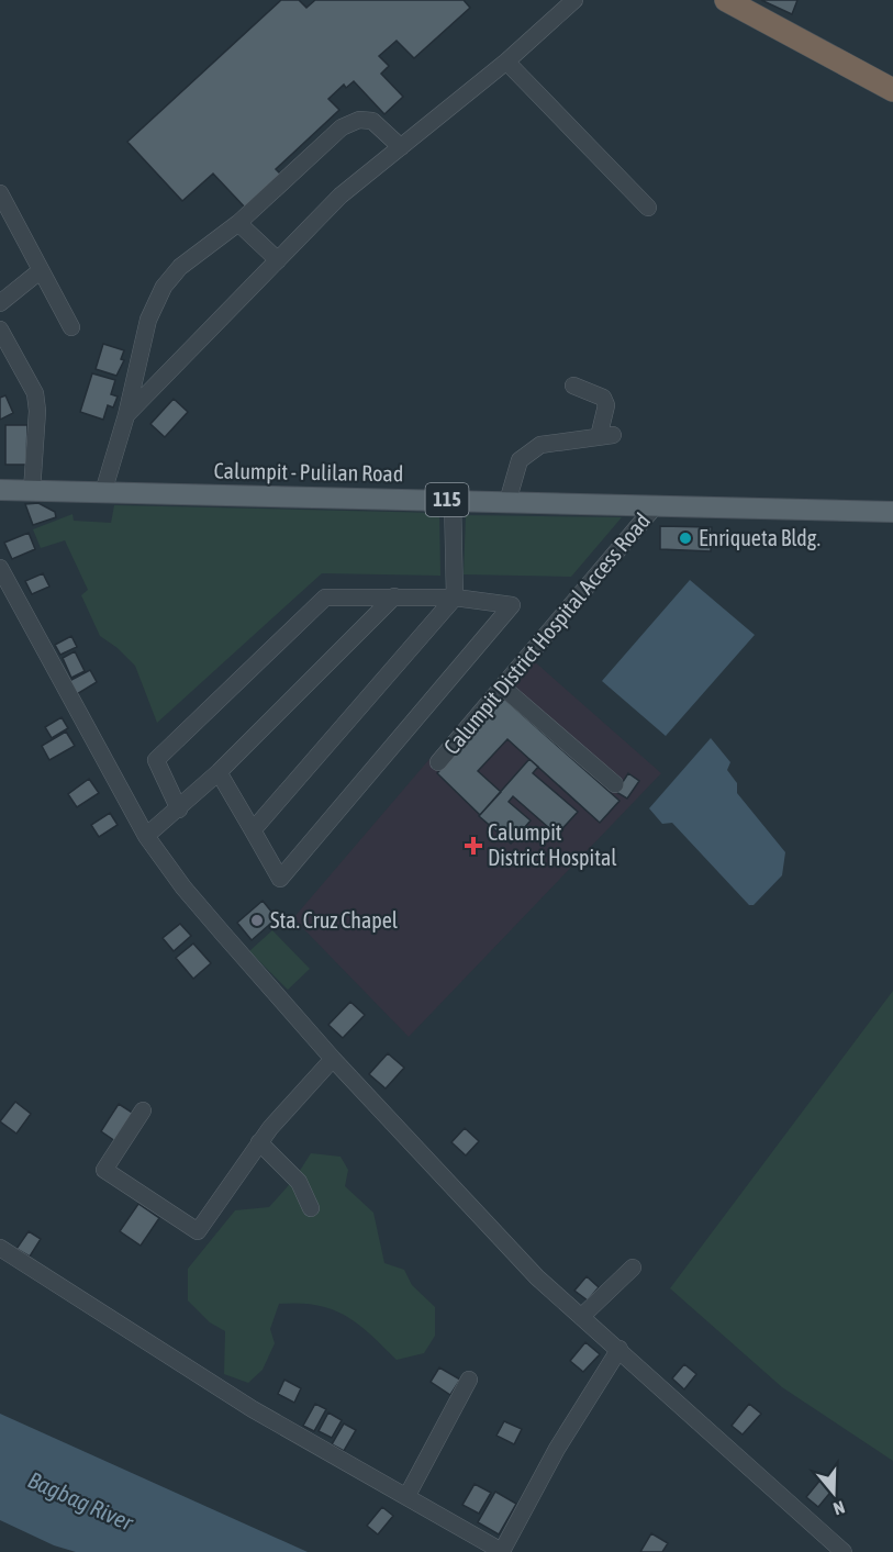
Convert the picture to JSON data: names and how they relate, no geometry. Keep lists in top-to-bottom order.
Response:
{
  "streets": {
    "main road": ["Calumpit - Pulilan Road", "115"],
    "street": ["Calumpit District Hospital Access Road"]
  },
  "crossings": [
    ["Calumpit - Pulilan Road", "Calumpit District Hospital Access Road"]
  ],
  "water": ["Bagbag River"],
  "places": {
    "other": ["Enriqueta Bldg.", "Sta. Cruz Chapel"],
    "health": ["Calumpit District Hospital"]
  },
  "north": "bottom"
}
